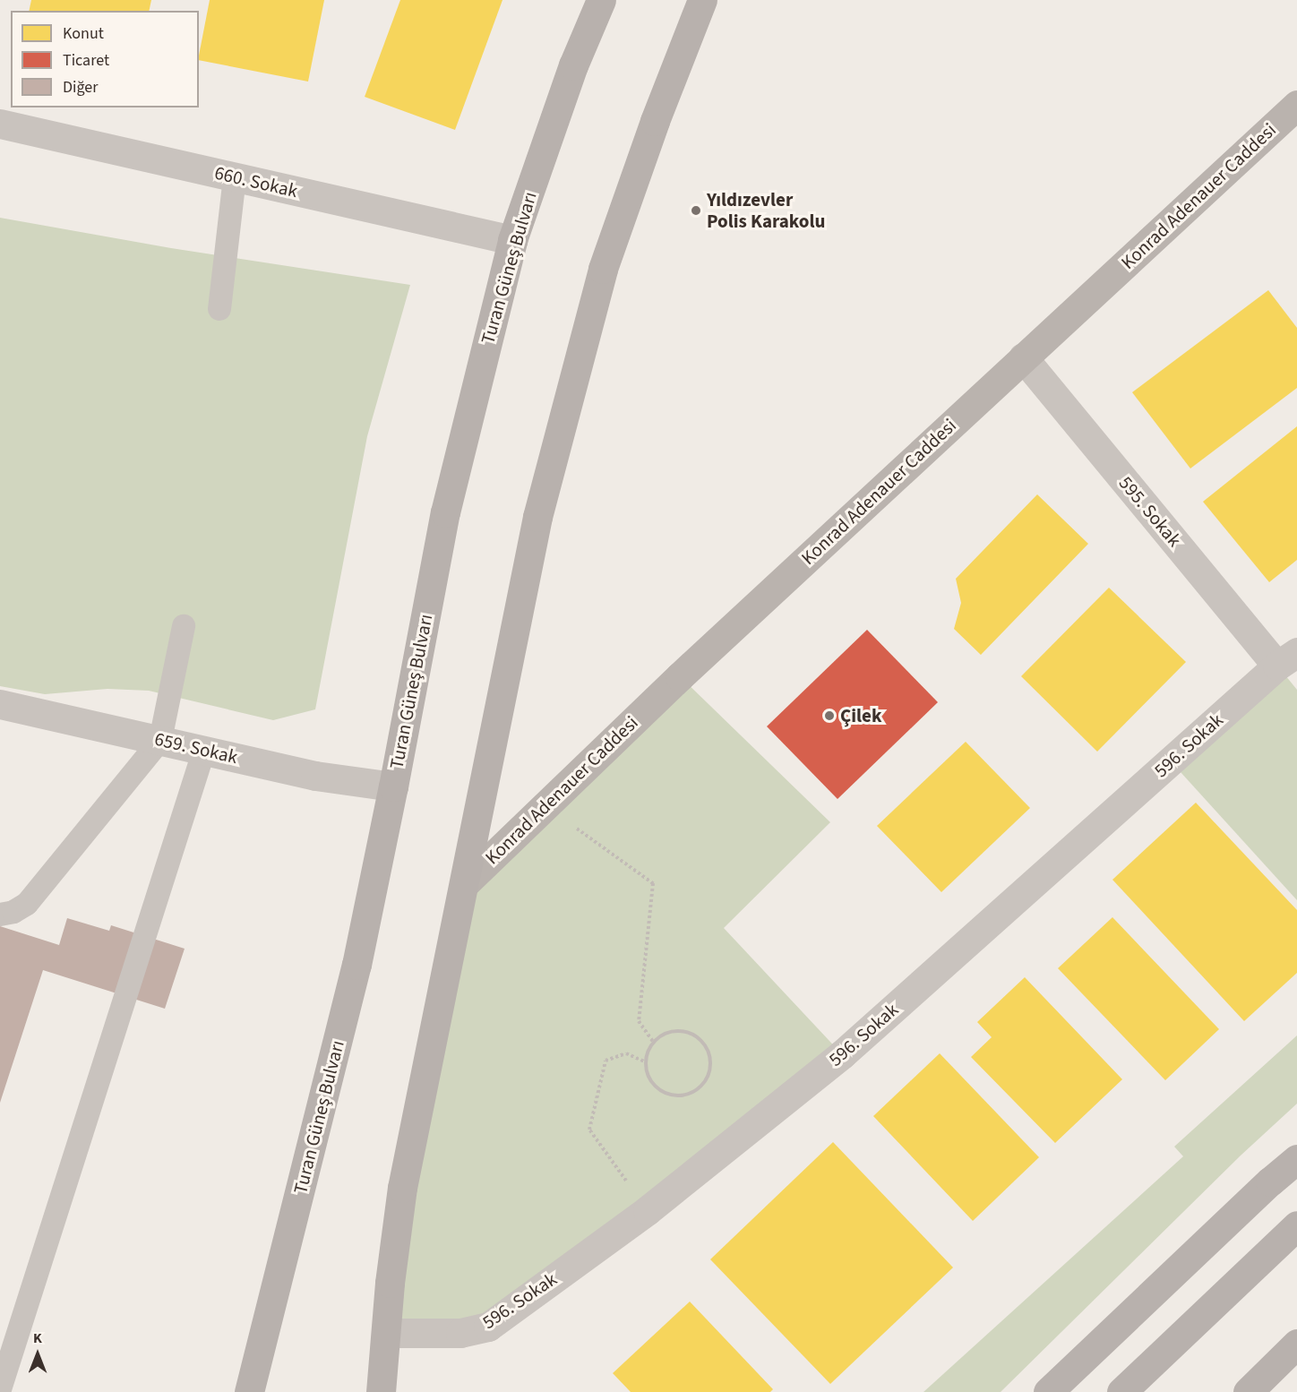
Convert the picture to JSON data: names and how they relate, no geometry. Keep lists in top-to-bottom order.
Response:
{
  "streets": {
    "main road": ["Konrad Adenauer Caddesi", "Turan Güneş Bulvarı"],
    "street": [
      "660. Sokak",
      "595. Sokak",
      "596. Sokak",
      "659. Sokak"
    ]
  },
  "crossings": [
    ["660. Sokak", "Turan Güneş Bulvarı"],
    ["Konrad Adenauer Caddesi", "595. Sokak"],
    ["Turan Güneş Bulvarı", "659. Sokak"],
    ["595. Sokak", "596. Sokak"]
  ],
  "places": ["Yıldızevler Polis Karakolu", "Çilek"],
  "legend": ["Konut", "Ticaret", "Diğer"],
  "north": "top"
}
